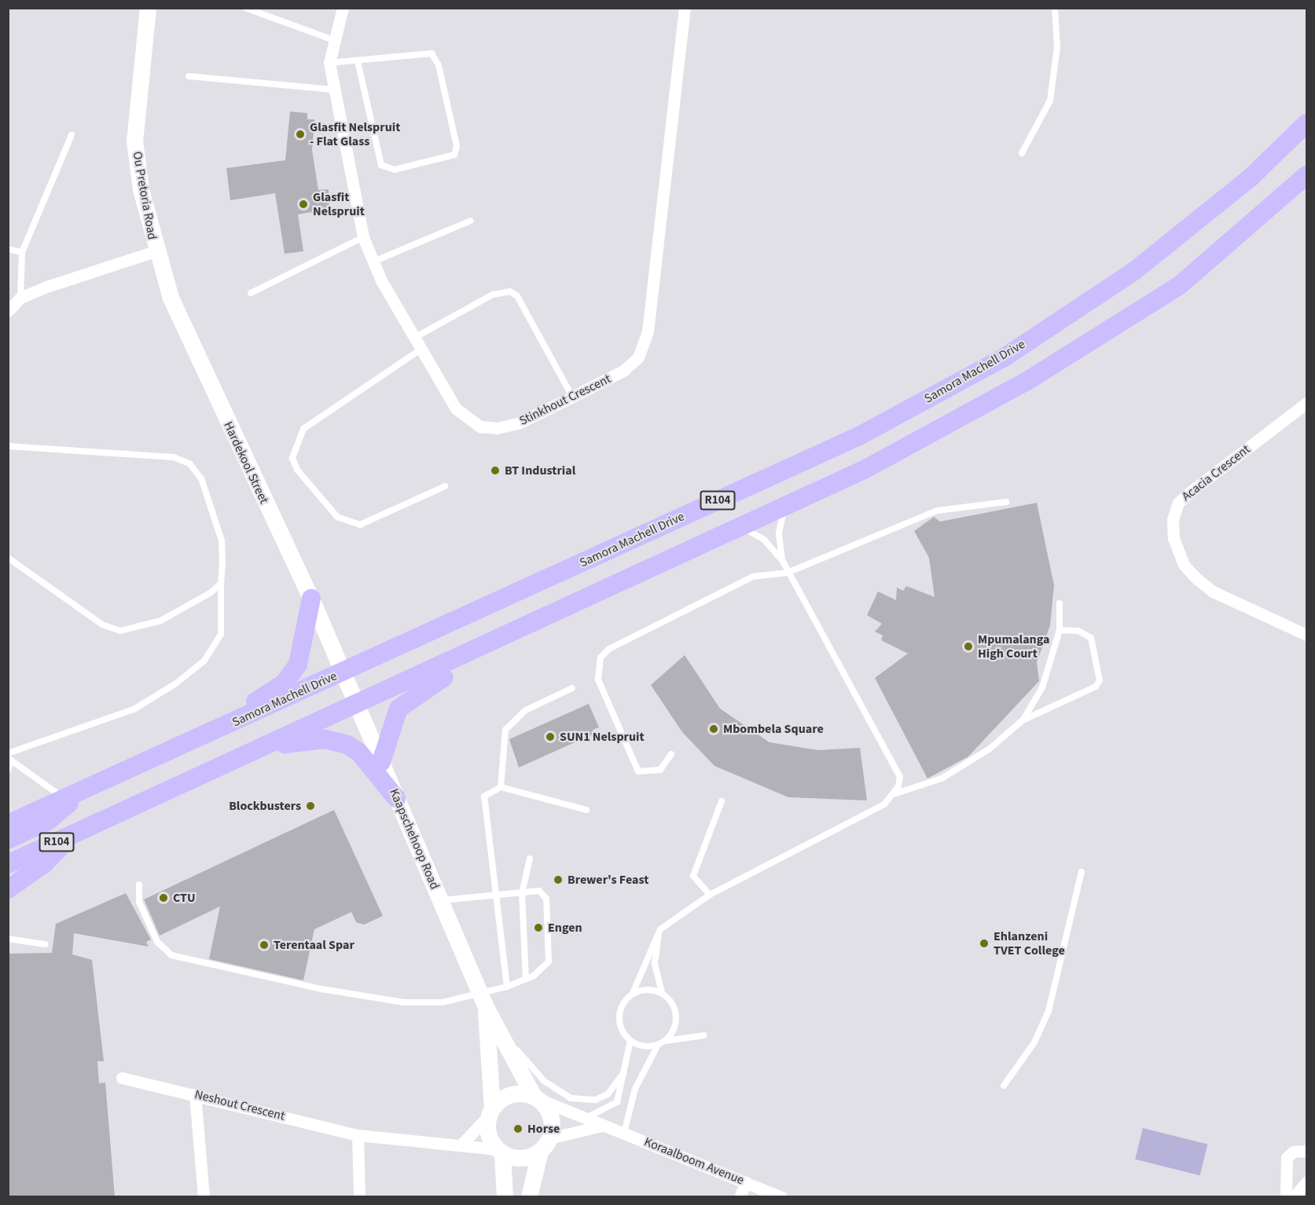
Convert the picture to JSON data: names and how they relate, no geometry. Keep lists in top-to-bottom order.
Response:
{
  "streets": {
    "main road": [
      "Ou Pretoria Road",
      "Samora Machell Drive",
      "Hardekool Street",
      "R104",
      "Kaapschehoop Road"
    ],
    "street": [
      "Stinkhout Crescent",
      "Acacia Crescent",
      "Neshout Crescent",
      "Koraalboom Avenue"
    ]
  },
  "crossings": [
    ["Ou Pretoria Road", "Hardekool Street"],
    ["Samora Machell Drive", "Hardekool Street"],
    ["Samora Machell Drive", "Kaapschehoop Road"],
    ["Hardekool Street", "Kaapschehoop Road"],
    ["R104", "Kaapschehoop Road"],
    ["Kaapschehoop Road", "Neshout Crescent"],
    ["Kaapschehoop Road", "Koraalboom Avenue"],
    ["Neshout Crescent", "Koraalboom Avenue"]
  ],
  "places": [
    "Glasfit Nelspruit - Flat Glass",
    "Glasfit Nelspruit",
    "BT Industrial",
    "Mpumalanga High Court",
    "Mbombela Square",
    "SUN1 Nelspruit",
    "Blockbusters",
    "Brewer's Feast",
    "CTU",
    "Engen",
    "Ehlanzeni TVET College",
    "Terentaal Spar",
    "Horse"
  ]
}
